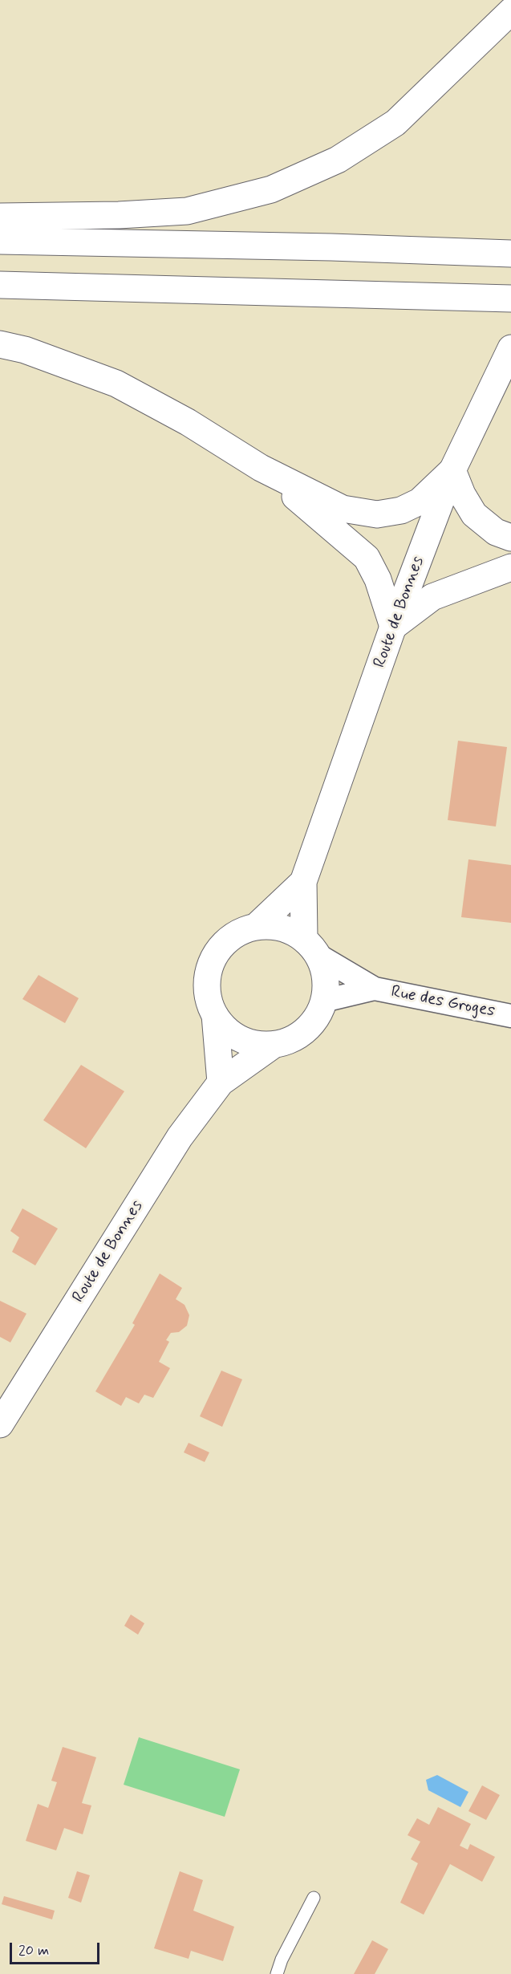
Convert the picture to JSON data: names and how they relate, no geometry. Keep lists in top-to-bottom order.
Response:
{
  "streets": {
    "main road": ["Route de Bonnes"],
    "street": ["Rue des Groges"]
  },
  "crossings": [
    ["Route de Bonnes", "Rue des Groges"]
  ],
  "scale_bar": "20 m"
}
